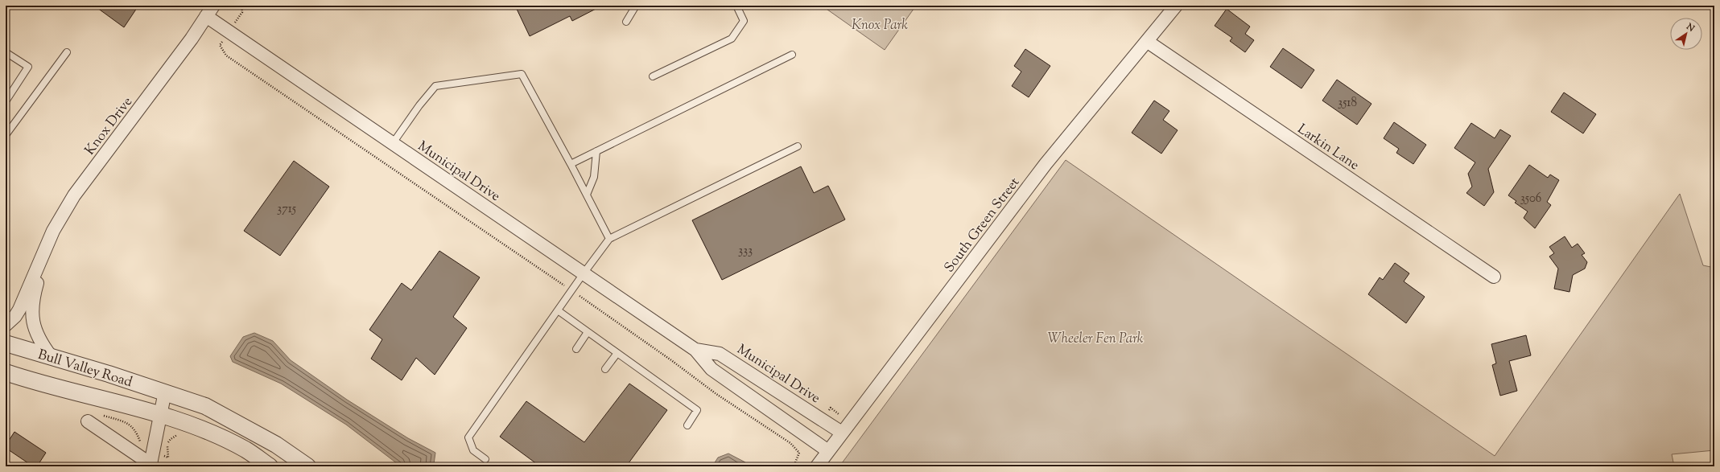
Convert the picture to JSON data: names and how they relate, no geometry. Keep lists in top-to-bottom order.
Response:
{
  "streets": {
    "street": [
      "Knox Drive",
      "Larkin Lane",
      "Municipal Drive",
      "South Green Street",
      "Bull Valley Road"
    ]
  },
  "crossings": [
    ["Knox Drive", "Municipal Drive"],
    ["Knox Drive", "Bull Valley Road"],
    ["Larkin Lane", "South Green Street"],
    ["Municipal Drive", "South Green Street"]
  ],
  "parks": ["Knox Park", "Wheeler Fen Park"],
  "house_numbers": [
    "3518",
    "3506",
    "3715",
    "333"
  ],
  "north": "top right"
}
